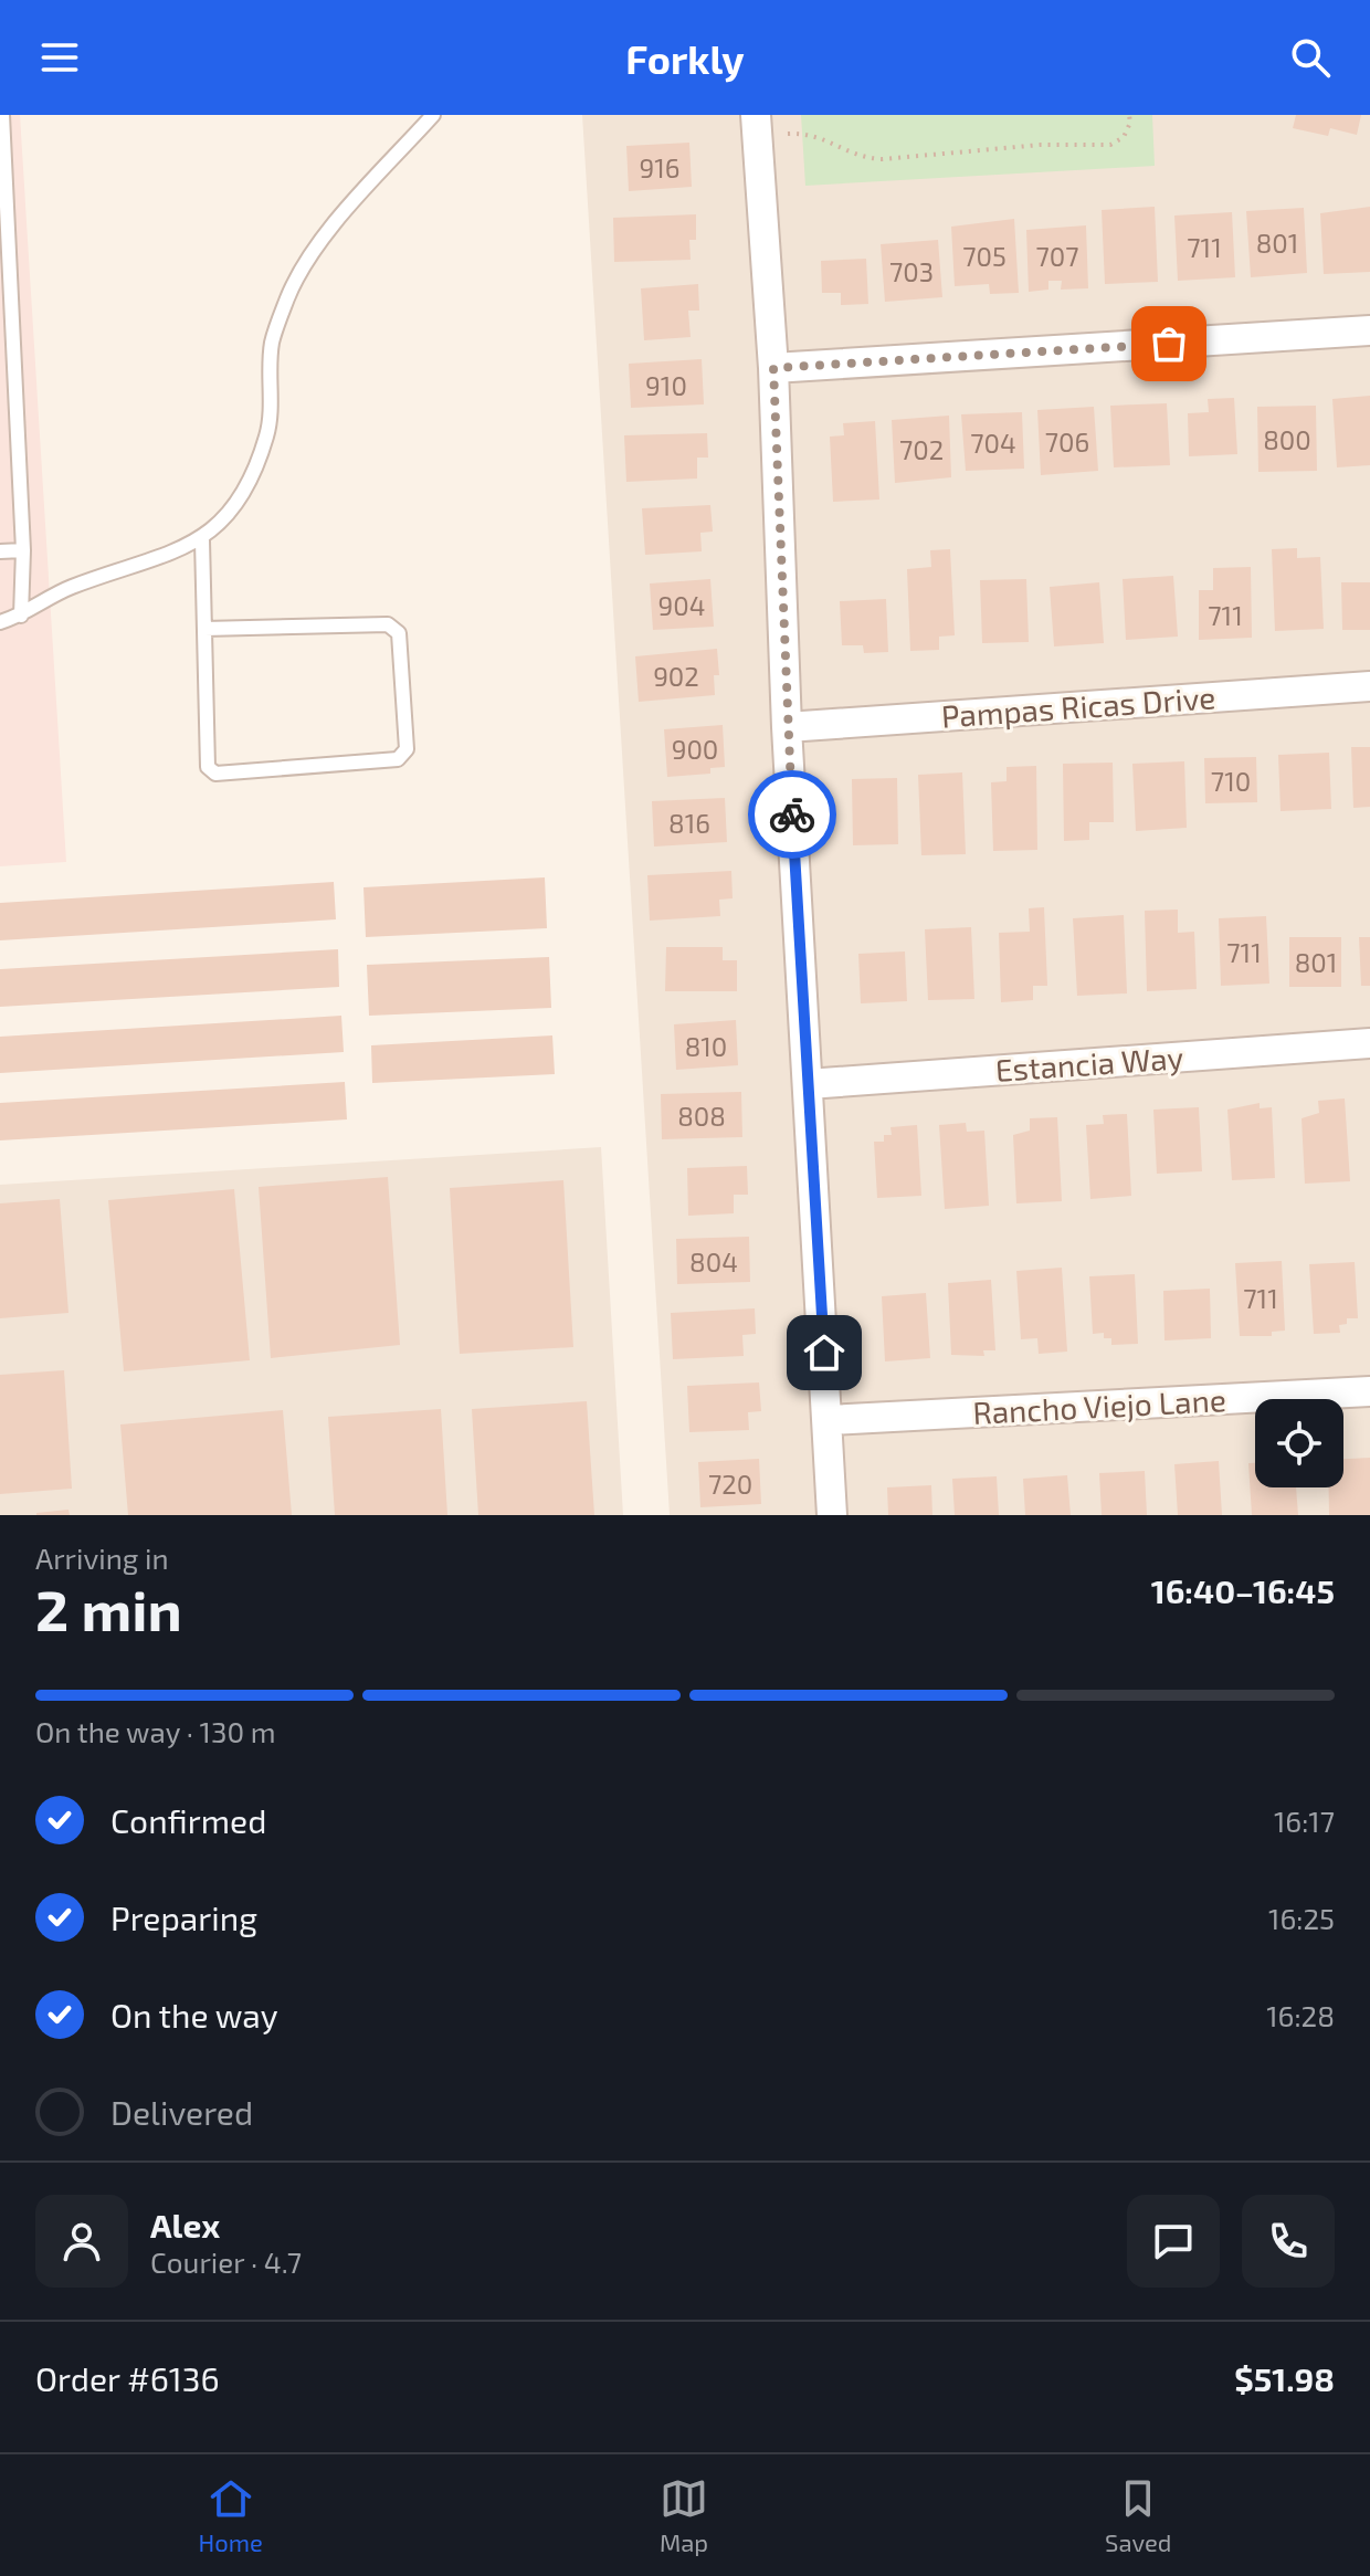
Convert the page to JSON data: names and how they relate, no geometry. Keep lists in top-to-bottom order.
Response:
{
  "streets": {
    "street": ["Pampas Ricas Drive", "Estancia Way", "Rancho Viejo Lane"]
  },
  "house_numbers": [
    "916",
    "801",
    "711",
    "705",
    "707",
    "703",
    "910",
    "800",
    "706",
    "704",
    "702",
    "904",
    "711",
    "902",
    "900",
    "710",
    "816",
    "711",
    "801",
    "810",
    "808",
    "804",
    "711",
    "720"
  ],
  "page": {
    "header": "Forkly",
    "heading": ["2 min", "Arriving in", "16:40–16:45"],
    "panel": [
      "Alex",
      "Courier · 4.7",
      "Order #6136",
      "$51.98"
    ],
    "bar": "On the way · 130 m",
    "list": [
      ["Confirmed", "16:17"],
      ["Preparing", "16:25"],
      ["On the way", "16:28"],
      "Delivered"
    ],
    "tabs": ["Home", "Map", "Saved"]
  }
}
